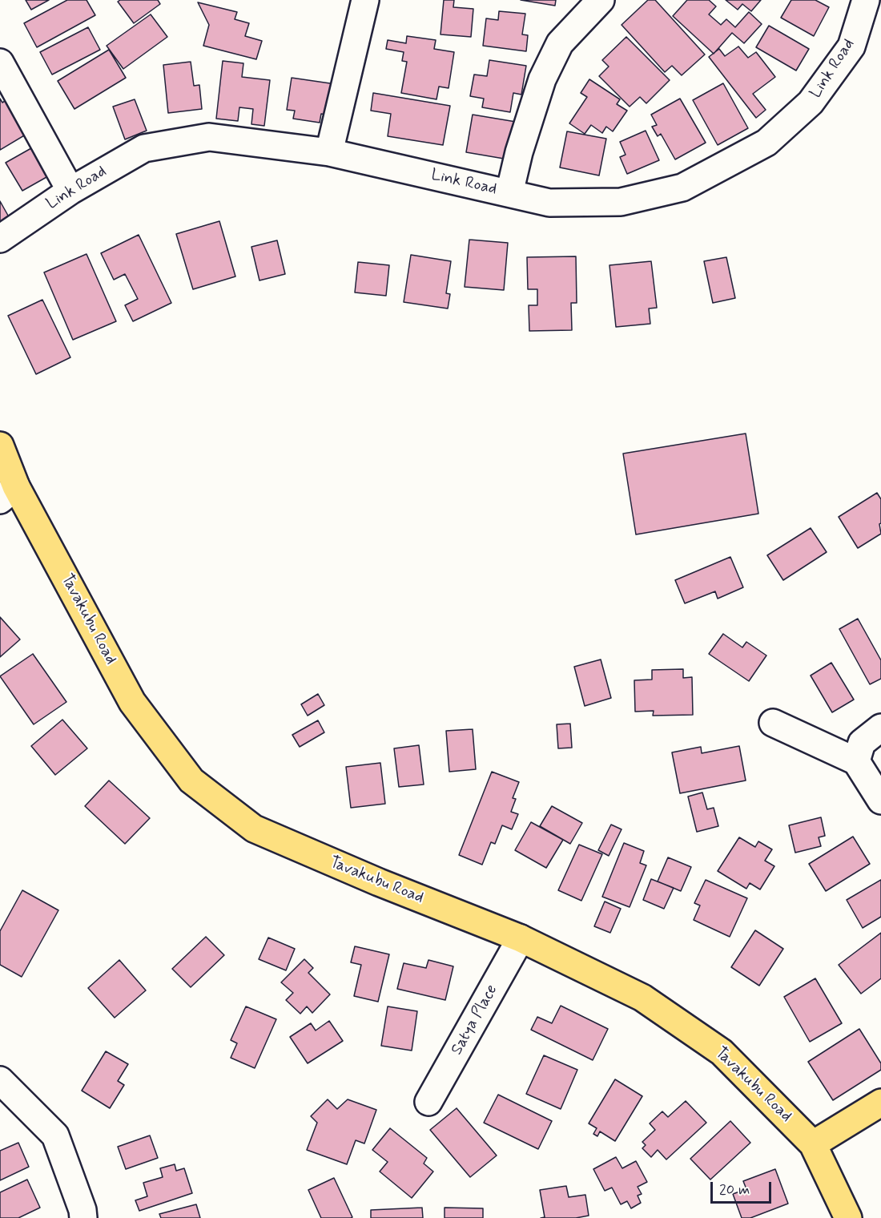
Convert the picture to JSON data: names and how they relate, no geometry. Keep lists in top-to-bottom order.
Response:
{
  "streets": {
    "main road": ["Tavakubu Road"],
    "street": ["Link Road", "Satya Place"]
  },
  "crossings": [
    ["Tavakubu Road", "Satya Place"]
  ],
  "scale_bar": "20 m"
}
